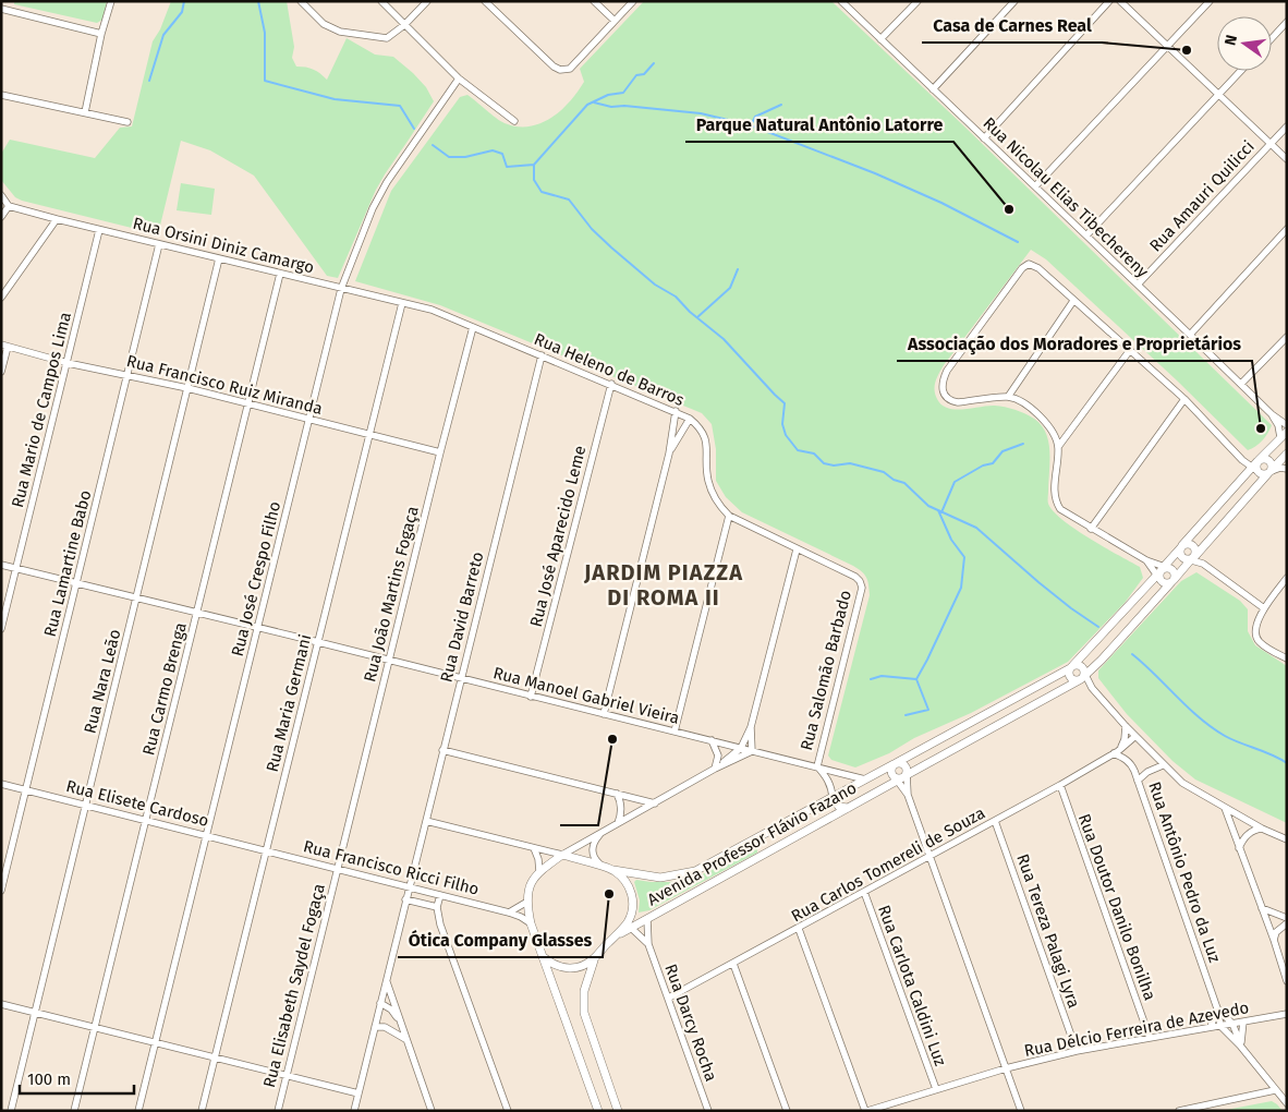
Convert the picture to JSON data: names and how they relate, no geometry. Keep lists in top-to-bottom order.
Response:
{
  "streets": {
    "street": [
      "Rua Amauri Quilicci",
      "Rua Nicolau Elias Tibechereny",
      "Rua Orsini Diniz Camargo",
      "Rua Heleno de Barros",
      "Rua Francisco Ruiz Miranda",
      "Rua Mario de Campos Lima",
      "Rua José Aparecido Leme",
      "Rua Lamartine Babo",
      "Rua José Crespo Filho",
      "Rua João Martins Fogaça",
      "Rua David Barreto",
      "Rua Salomão Barbado",
      "Rua Nara Leão",
      "Rua Carmo Brenga",
      "Rua Manoel Gabriel Vieira",
      "Rua Maria Germani",
      "Rua Elisete Cardoso",
      "Avenida Professor Flávio Fazano",
      "Rua Carlos Tomereli de Souza",
      "Rua Francisco Ricci Filho",
      "Rua Antônio Pedro da Luz",
      "Rua Doutor Danilo Bonilha",
      "Rua Tereza Palagi Lyra",
      "Rua Elisabeth Saydel Fogaça",
      "Rua Carlota Caldini Luz",
      "Rua Darcy Rocha",
      "Rua Délcio Ferreira de Azevedo"
    ]
  },
  "crossings": [
    ["Rua Amauri Quilicci", "Rua Nicolau Elias Tibechereny"],
    ["Rua Nicolau Elias Tibechereny", "Avenida Professor Flávio Fazano"],
    ["Rua Orsini Diniz Camargo", "Rua Heleno de Barros"],
    ["Rua Orsini Diniz Camargo", "Rua Mario de Campos Lima"],
    ["Rua Orsini Diniz Camargo", "Rua Lamartine Babo"],
    ["Rua Orsini Diniz Camargo", "Rua José Crespo Filho"],
    ["Rua Orsini Diniz Camargo", "Rua Nara Leão"],
    ["Rua Orsini Diniz Camargo", "Rua Carmo Brenga"],
    ["Rua Orsini Diniz Camargo", "Rua Maria Germani"],
    ["Rua Heleno de Barros", "Rua José Aparecido Leme"],
    ["Rua Heleno de Barros", "Rua João Martins Fogaça"],
    ["Rua Heleno de Barros", "Rua David Barreto"],
    ["Rua Heleno de Barros", "Rua Salomão Barbado"],
    ["Rua Francisco Ruiz Miranda", "Rua Mario de Campos Lima"],
    ["Rua Francisco Ruiz Miranda", "Rua Lamartine Babo"],
    ["Rua Francisco Ruiz Miranda", "Rua José Crespo Filho"],
    ["Rua Francisco Ruiz Miranda", "Rua João Martins Fogaça"],
    ["Rua Francisco Ruiz Miranda", "Rua Nara Leão"],
    ["Rua Francisco Ruiz Miranda", "Rua Carmo Brenga"],
    ["Rua Francisco Ruiz Miranda", "Rua Maria Germani"],
    ["Rua Mario de Campos Lima", "Rua Manoel Gabriel Vieira"],
    ["Rua José Aparecido Leme", "Rua Manoel Gabriel Vieira"],
    ["Rua Lamartine Babo", "Rua Manoel Gabriel Vieira"],
    ["Rua Lamartine Babo", "Rua Elisete Cardoso"],
    ["Rua José Crespo Filho", "Rua Manoel Gabriel Vieira"],
    ["Rua José Crespo Filho", "Rua Elisete Cardoso"],
    ["Rua João Martins Fogaça", "Rua Manoel Gabriel Vieira"],
    ["Rua João Martins Fogaça", "Rua Francisco Ricci Filho"],
    ["Rua João Martins Fogaça", "Rua Elisabeth Saydel Fogaça"],
    ["Rua David Barreto", "Rua Manoel Gabriel Vieira"],
    ["Rua David Barreto", "Rua Francisco Ricci Filho"],
    ["Rua Salomão Barbado", "Rua Manoel Gabriel Vieira"],
    ["Rua Nara Leão", "Rua Manoel Gabriel Vieira"],
    ["Rua Nara Leão", "Rua Elisete Cardoso"],
    ["Rua Carmo Brenga", "Rua Manoel Gabriel Vieira"],
    ["Rua Carmo Brenga", "Rua Elisete Cardoso"],
    ["Rua Manoel Gabriel Vieira", "Rua Maria Germani"],
    ["Rua Manoel Gabriel Vieira", "Avenida Professor Flávio Fazano"],
    ["Rua Maria Germani", "Rua Elisete Cardoso"],
    ["Rua Maria Germani", "Rua Francisco Ricci Filho"],
    ["Rua Elisete Cardoso", "Rua Francisco Ricci Filho"],
    ["Avenida Professor Flávio Fazano", "Rua Francisco Ricci Filho"],
    ["Avenida Professor Flávio Fazano", "Rua Darcy Rocha"],
    ["Rua Carlos Tomereli de Souza", "Rua Antônio Pedro da Luz"],
    ["Rua Carlos Tomereli de Souza", "Rua Doutor Danilo Bonilha"],
    ["Rua Carlos Tomereli de Souza", "Rua Tereza Palagi Lyra"],
    ["Rua Carlos Tomereli de Souza", "Rua Carlota Caldini Luz"],
    ["Rua Carlos Tomereli de Souza", "Rua Darcy Rocha"],
    ["Rua Francisco Ricci Filho", "Rua Elisabeth Saydel Fogaça"],
    ["Rua Antônio Pedro da Luz", "Rua Délcio Ferreira de Azevedo"],
    ["Rua Doutor Danilo Bonilha", "Rua Délcio Ferreira de Azevedo"],
    ["Rua Tereza Palagi Lyra", "Rua Délcio Ferreira de Azevedo"],
    ["Rua Carlota Caldini Luz", "Rua Délcio Ferreira de Azevedo"]
  ],
  "districts": ["JARDIM PIAZZA DI ROMA II"],
  "places": [
    "Casa de Carnes Real",
    "Parque Natural Antônio Latorre",
    "Associação dos Moradores e Proprietários",
    "ㅤ",
    "Ótica Company Glasses"
  ],
  "scale_bar": "100 m",
  "north": "left"
}
